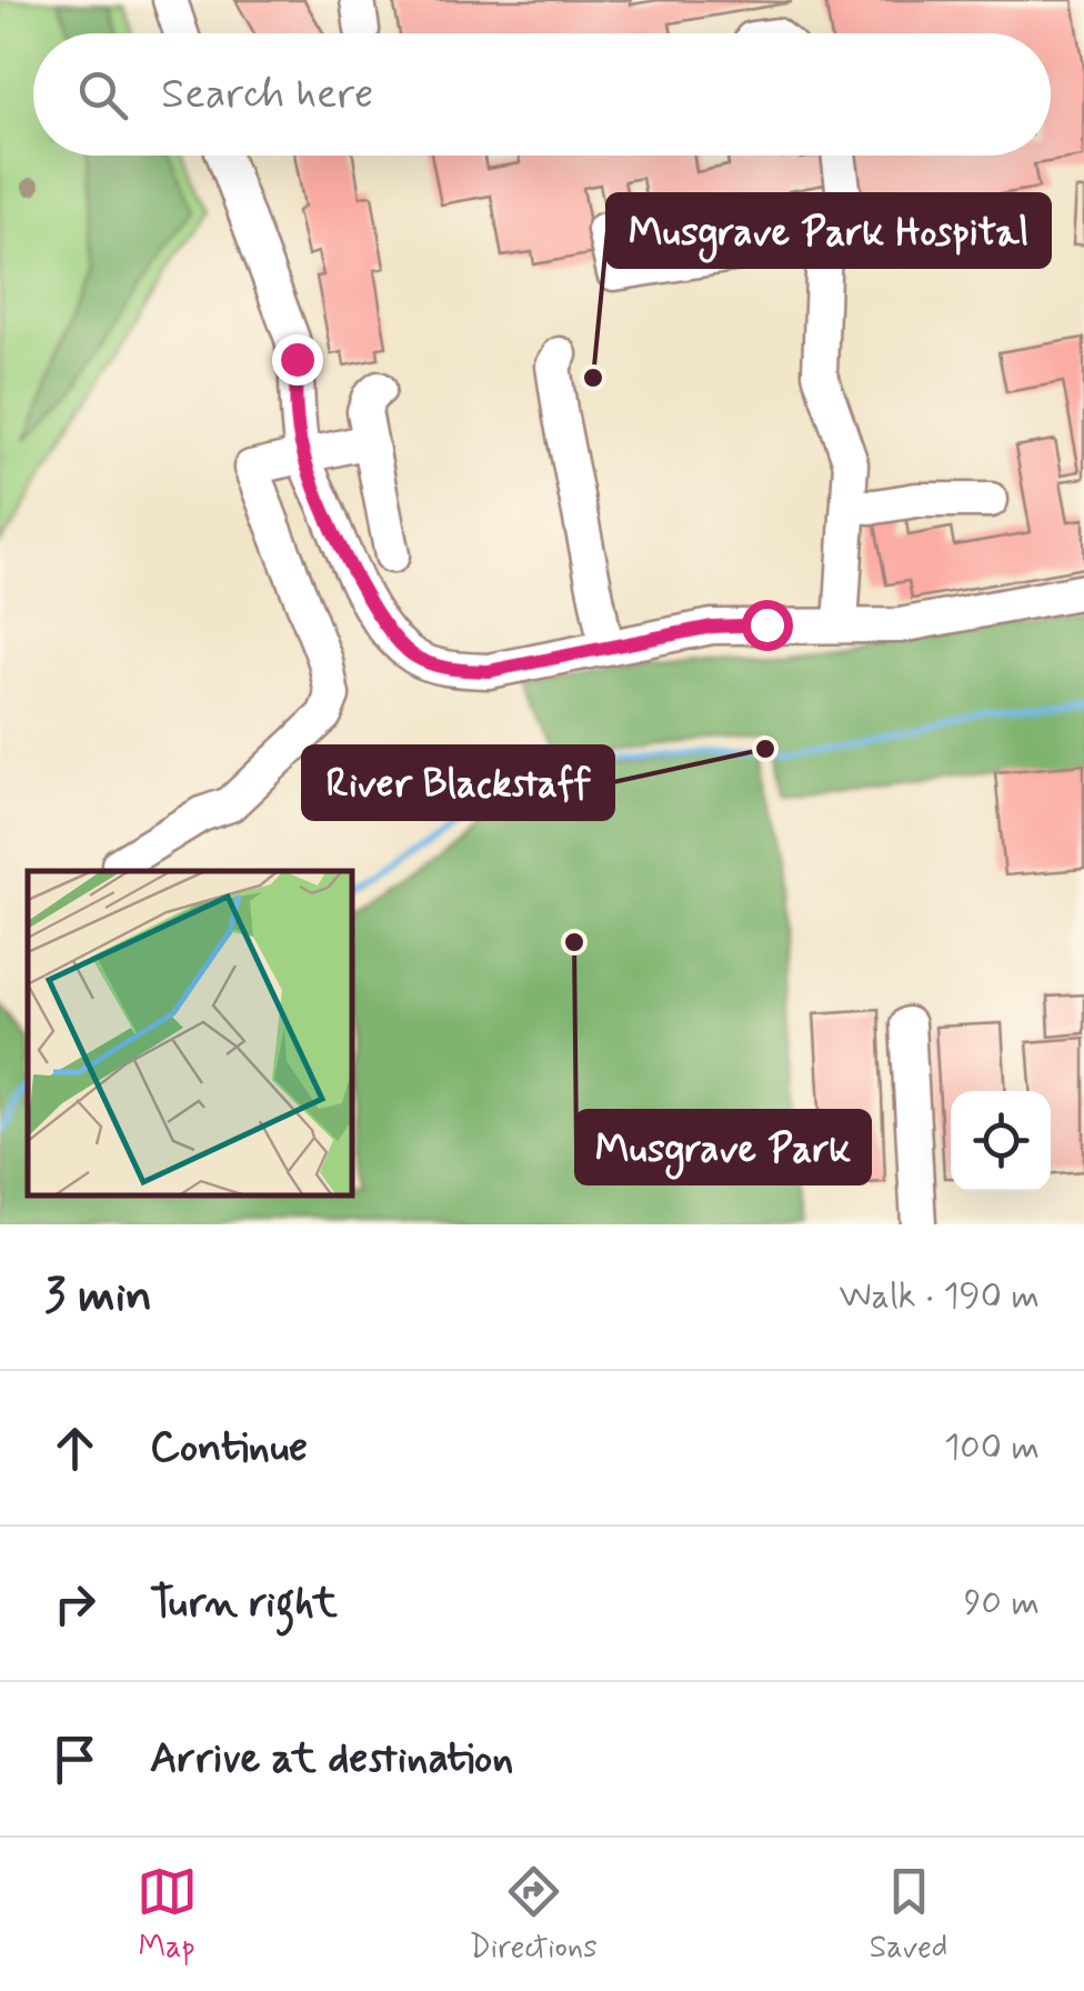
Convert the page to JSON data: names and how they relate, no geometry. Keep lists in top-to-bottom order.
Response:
{
  "places": ["Musgrave Park Hospital", "River Blackstaff", "Musgrave Park"],
  "page": {
    "search": "Search here",
    "heading": ["3 min", "Walk · 190 m"],
    "list": [
      ["Continue", "100 m"],
      ["Turn right", "90 m"],
      "Arrive at destination"
    ],
    "nav": ["Map", "Directions", "Saved"]
  }
}
